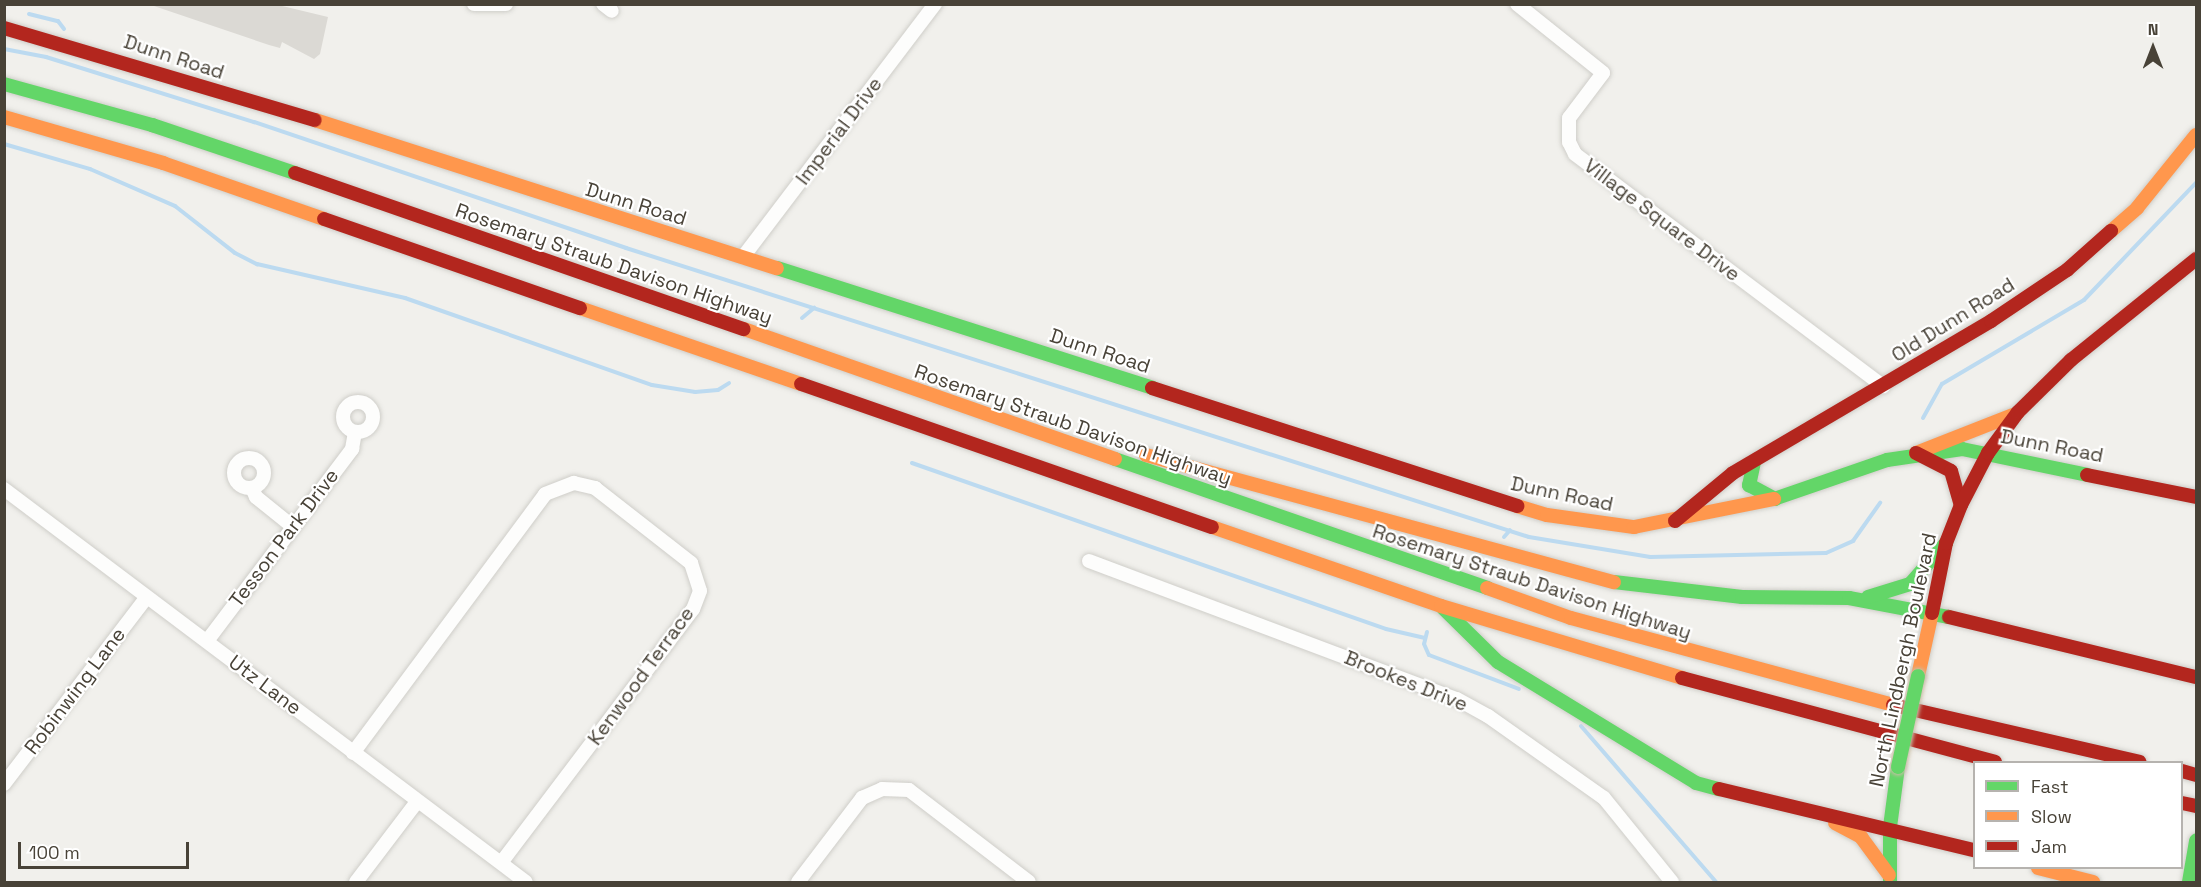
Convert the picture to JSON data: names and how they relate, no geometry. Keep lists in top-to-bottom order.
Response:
{
  "streets": {
    "main road": [
      "Dunn Road",
      "Rosemary Straub Davison Highway",
      "Old Dunn Road",
      "North Lindbergh Boulevard"
    ],
    "street": [
      "Imperial Drive",
      "Village Square Drive",
      "Tesson Park Drive",
      "Kenwood Terrace",
      "Brookes Drive",
      "Utz Lane",
      "Robinwing Lane"
    ]
  },
  "crossings": [
    ["Dunn Road", "Imperial Drive"],
    ["Dunn Road", "Old Dunn Road"],
    ["Dunn Road", "North Lindbergh Boulevard"],
    ["Village Square Drive", "Old Dunn Road"],
    ["Tesson Park Drive", "Utz Lane"],
    ["Kenwood Terrace", "Utz Lane"],
    ["Utz Lane", "Robinwing Lane"]
  ],
  "legend": ["Fast", "Slow", "Jam"],
  "scale_bar": "100 m",
  "north": "top"
}
